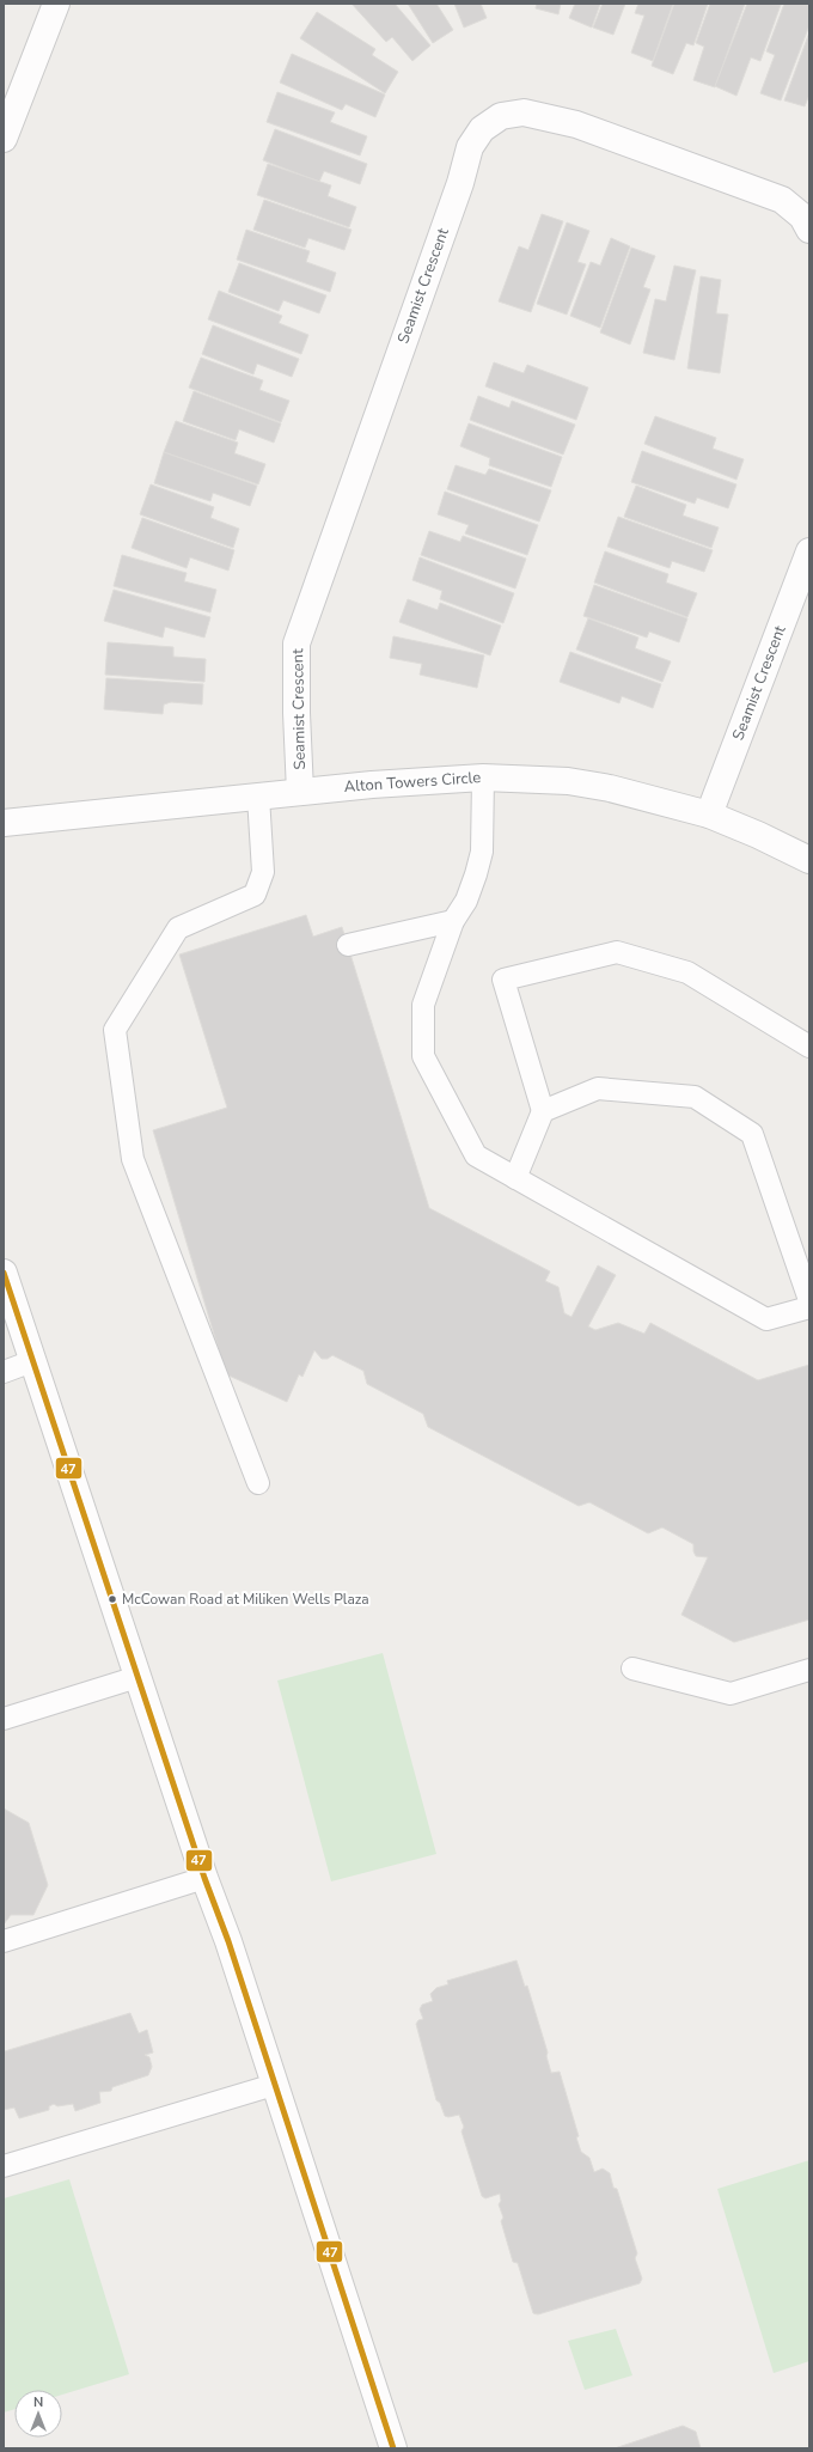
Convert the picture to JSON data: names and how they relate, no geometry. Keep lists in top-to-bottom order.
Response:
{
  "streets": {
    "street": ["Seamist Crescent", "Alton Towers Circle"]
  },
  "crossings": [
    ["Seamist Crescent", "Alton Towers Circle"]
  ],
  "places": ["McCowan Road at Miliken Wells Plaza"],
  "lines": ["transit line 47"],
  "north": "top"
}
